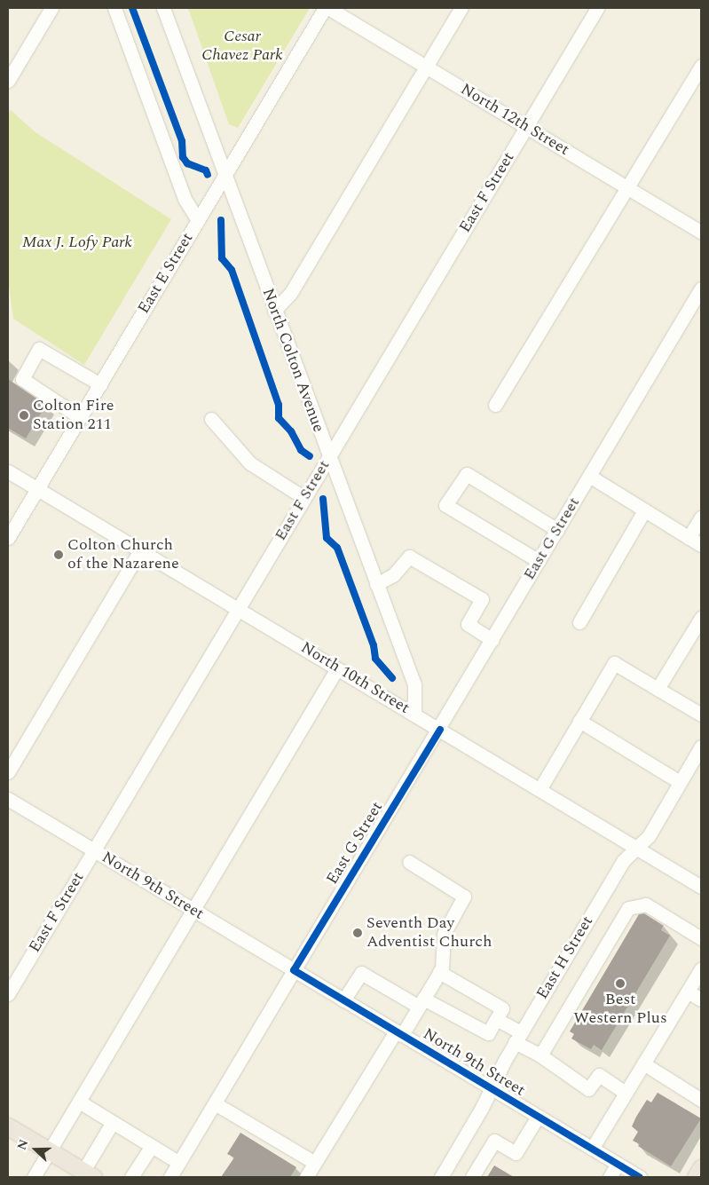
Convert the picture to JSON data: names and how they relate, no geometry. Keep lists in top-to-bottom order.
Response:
{
  "streets": {
    "street": [
      "North 12th Street",
      "East F Street",
      "East E Street",
      "North Colton Avenue",
      "East G Street",
      "North 10th Street",
      "North 9th Street",
      "East H Street"
    ]
  },
  "crossings": [
    ["North 12th Street", "East F Street"],
    ["East F Street", "North Colton Avenue"],
    ["East F Street", "North 10th Street"],
    ["East F Street", "North 9th Street"],
    ["East E Street", "North Colton Avenue"],
    ["East E Street", "North 10th Street"],
    ["North Colton Avenue", "North 10th Street"],
    ["East G Street", "North 10th Street"],
    ["East G Street", "North 9th Street"],
    ["North 10th Street", "East H Street"],
    ["North 9th Street", "East H Street"]
  ],
  "parks": ["Cesar Chavez Park", "Max J. Lofy Park"],
  "places": [
    "Colton Fire Station 211",
    "Colton Church of the Nazarene",
    "Seventh Day Adventist Church",
    "Best Western Plus"
  ],
  "north": "left"
}
